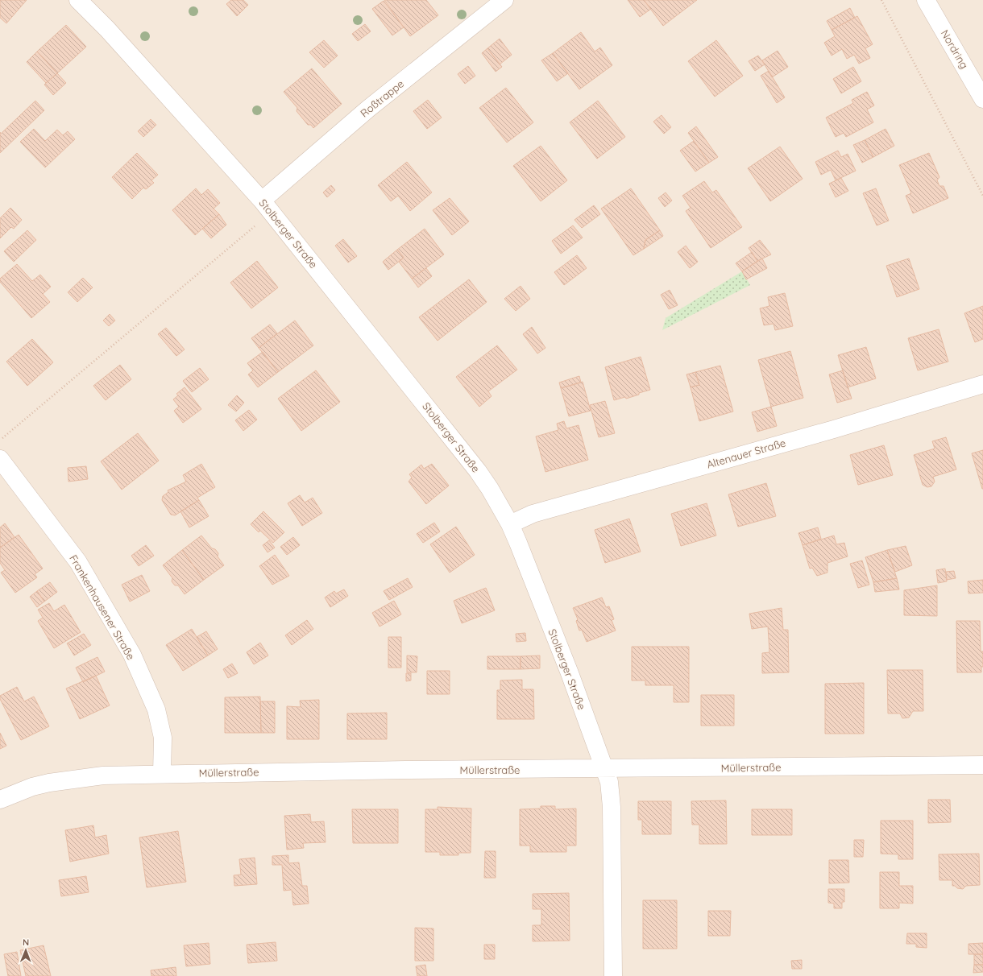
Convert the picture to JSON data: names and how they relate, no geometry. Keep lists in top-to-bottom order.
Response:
{
  "streets": {
    "street": [
      "Nordring",
      "Roßtrappe",
      "Stolberger Straße",
      "Altenauer Straße",
      "Frankenhausener Straße",
      "Müllerstraße"
    ]
  },
  "crossings": [
    ["Roßtrappe", "Stolberger Straße"],
    ["Stolberger Straße", "Altenauer Straße"],
    ["Stolberger Straße", "Müllerstraße"],
    ["Frankenhausener Straße", "Müllerstraße"]
  ],
  "north": "top"
}
